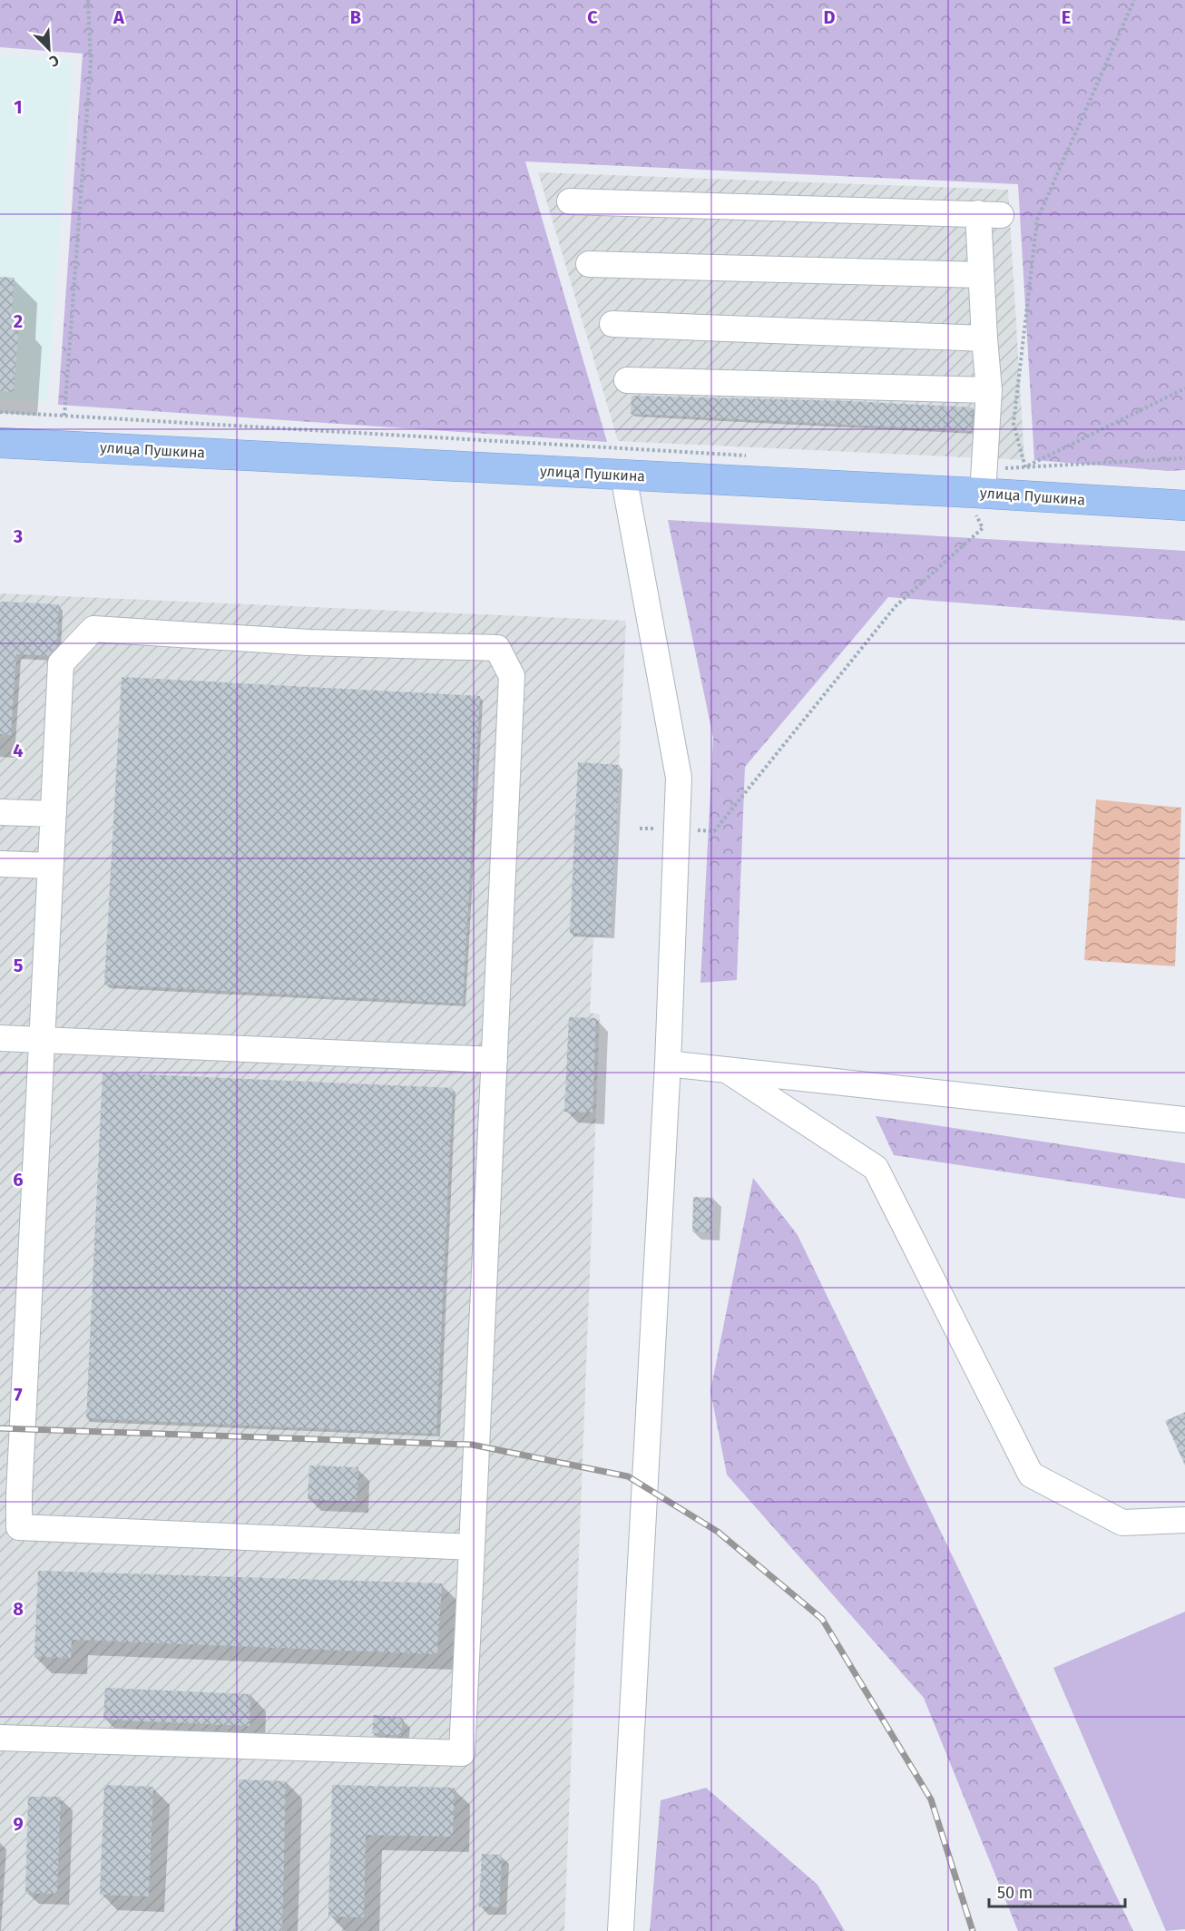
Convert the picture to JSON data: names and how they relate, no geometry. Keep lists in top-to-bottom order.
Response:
{
  "streets": {
    "main road": ["улица Пушкина"]
  },
  "scale_bar": "50 m",
  "north": "bottom right",
  "grid": {
    "columns": [
      "A",
      "B",
      "C",
      "D",
      "E"
    ],
    "rows": [
      "1",
      "2",
      "3",
      "4",
      "5",
      "6",
      "7",
      "8",
      "9"
    ]
  }
}
